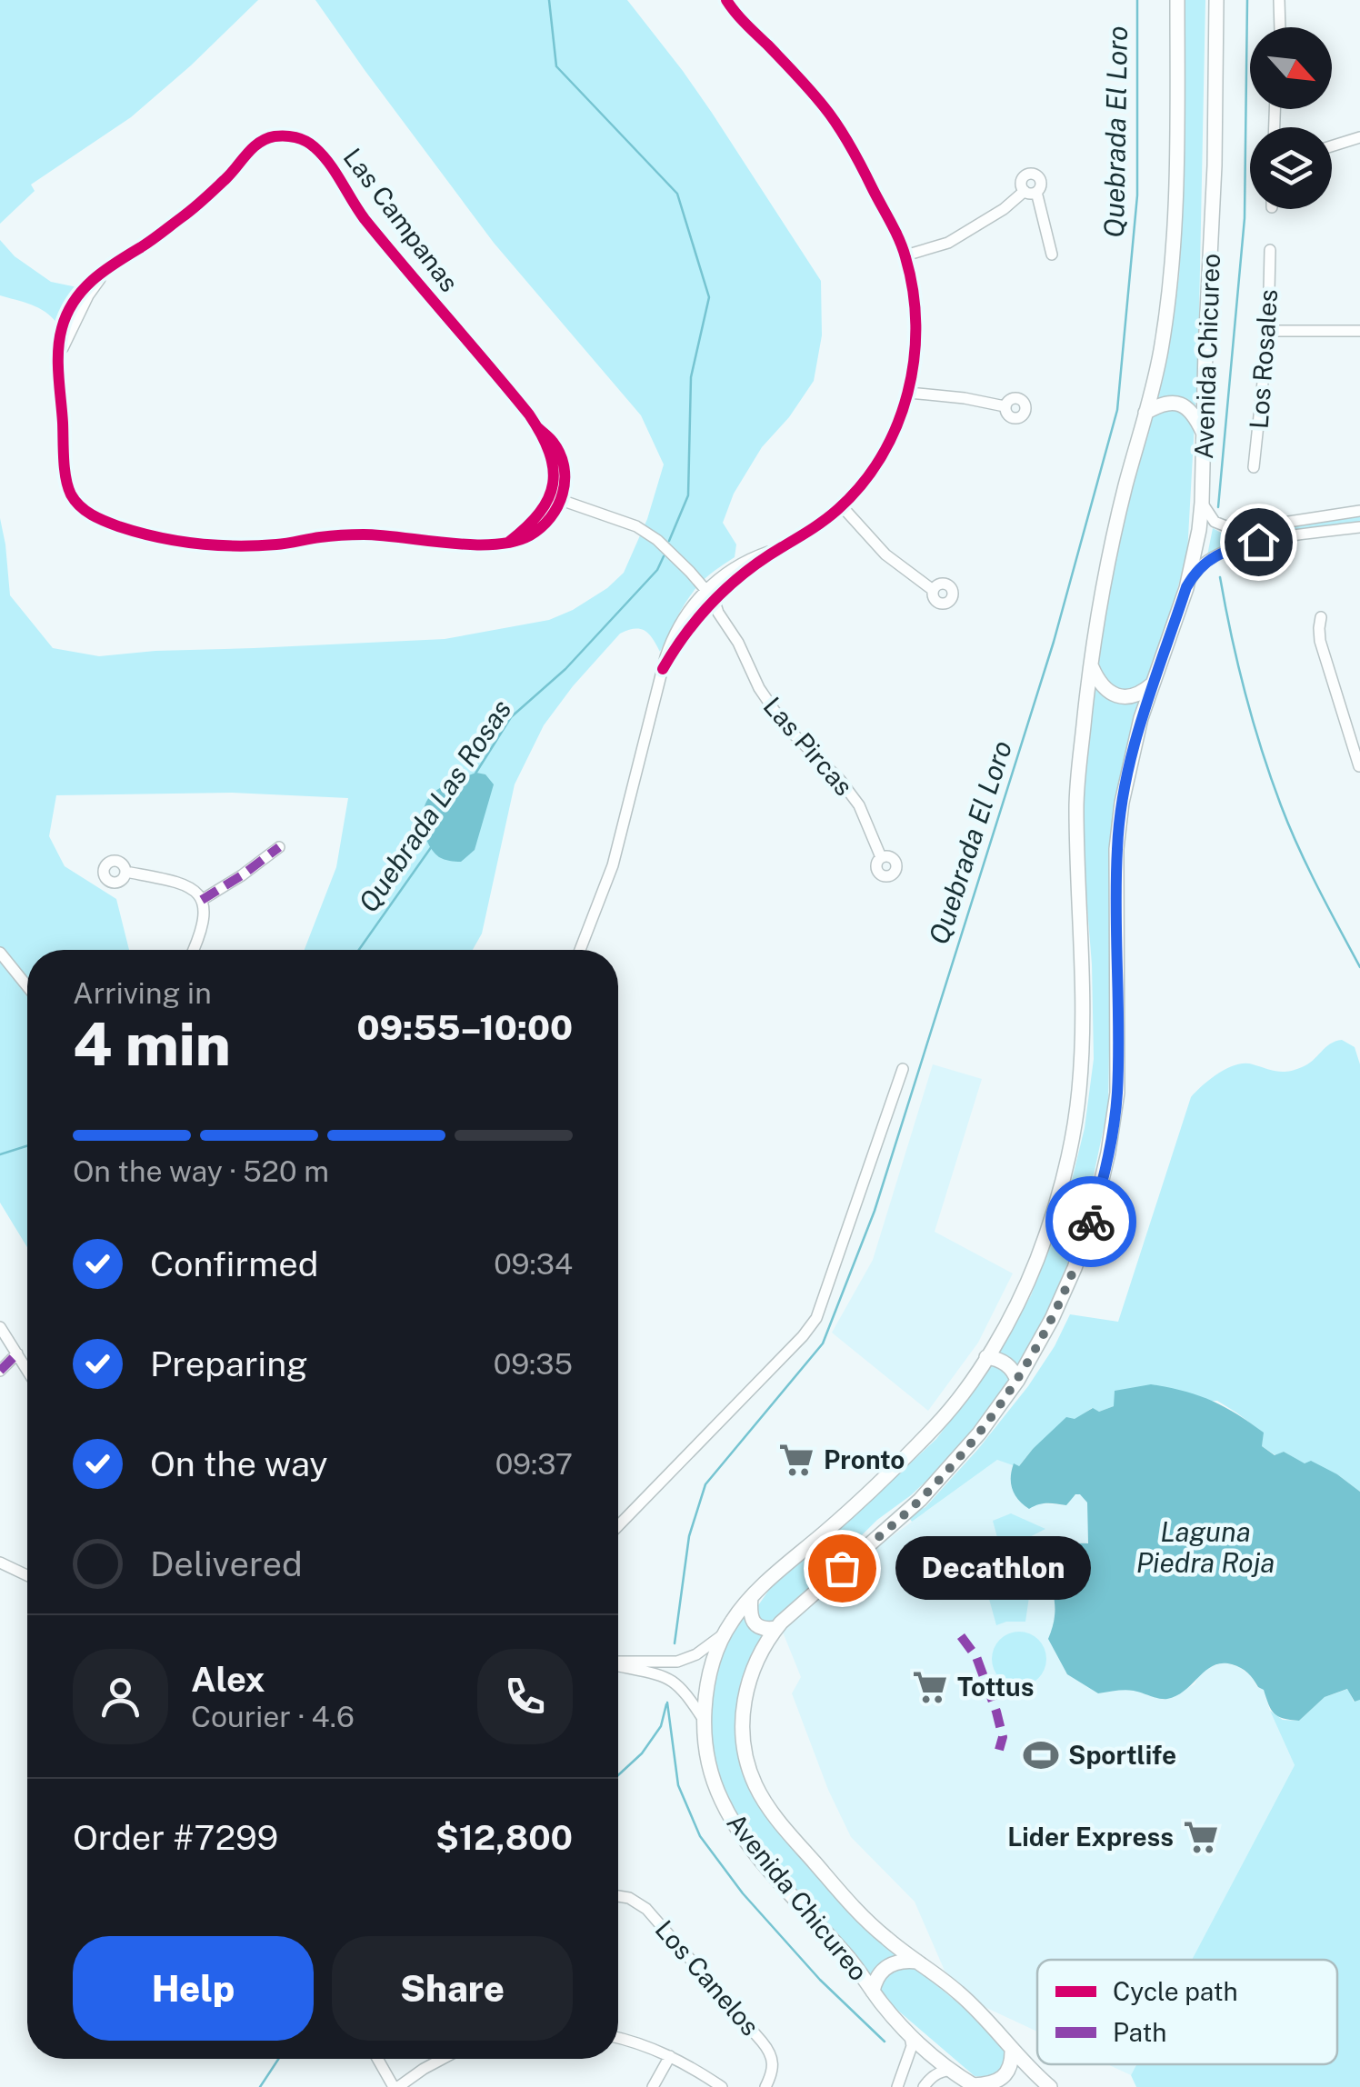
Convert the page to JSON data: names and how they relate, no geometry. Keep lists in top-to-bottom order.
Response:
{
  "streets": {
    "main road": ["Avenida Chicureo"],
    "street": [
      "Las Campanas",
      "Los Rosales",
      "Las Pircas",
      "Los Canelos"
    ]
  },
  "water": ["Quebrada El Loro", "Quebrada Las Rosas", "Laguna Piedra Roja"],
  "places": {
    "supermarket": ["Pronto", "Tottus", "Lider Express"],
    "other": ["Decathlon"],
    "sports": ["Sportlife"]
  },
  "legend": ["Cycle path", "Path"],
  "north": "bottom right",
  "page": {
    "heading": ["4 min", "Arriving in", "09:55–10:00"],
    "panel": [
      "Alex",
      "Courier · 4.6",
      "Order #7299",
      "$12,800"
    ],
    "bar": "On the way · 520 m",
    "list": [
      ["Confirmed", "09:34"],
      ["Preparing", "09:35"],
      ["On the way", "09:37"],
      "Delivered"
    ],
    "bubble": "Decathlon",
    "buttons": ["Help", "Share"]
  }
}
